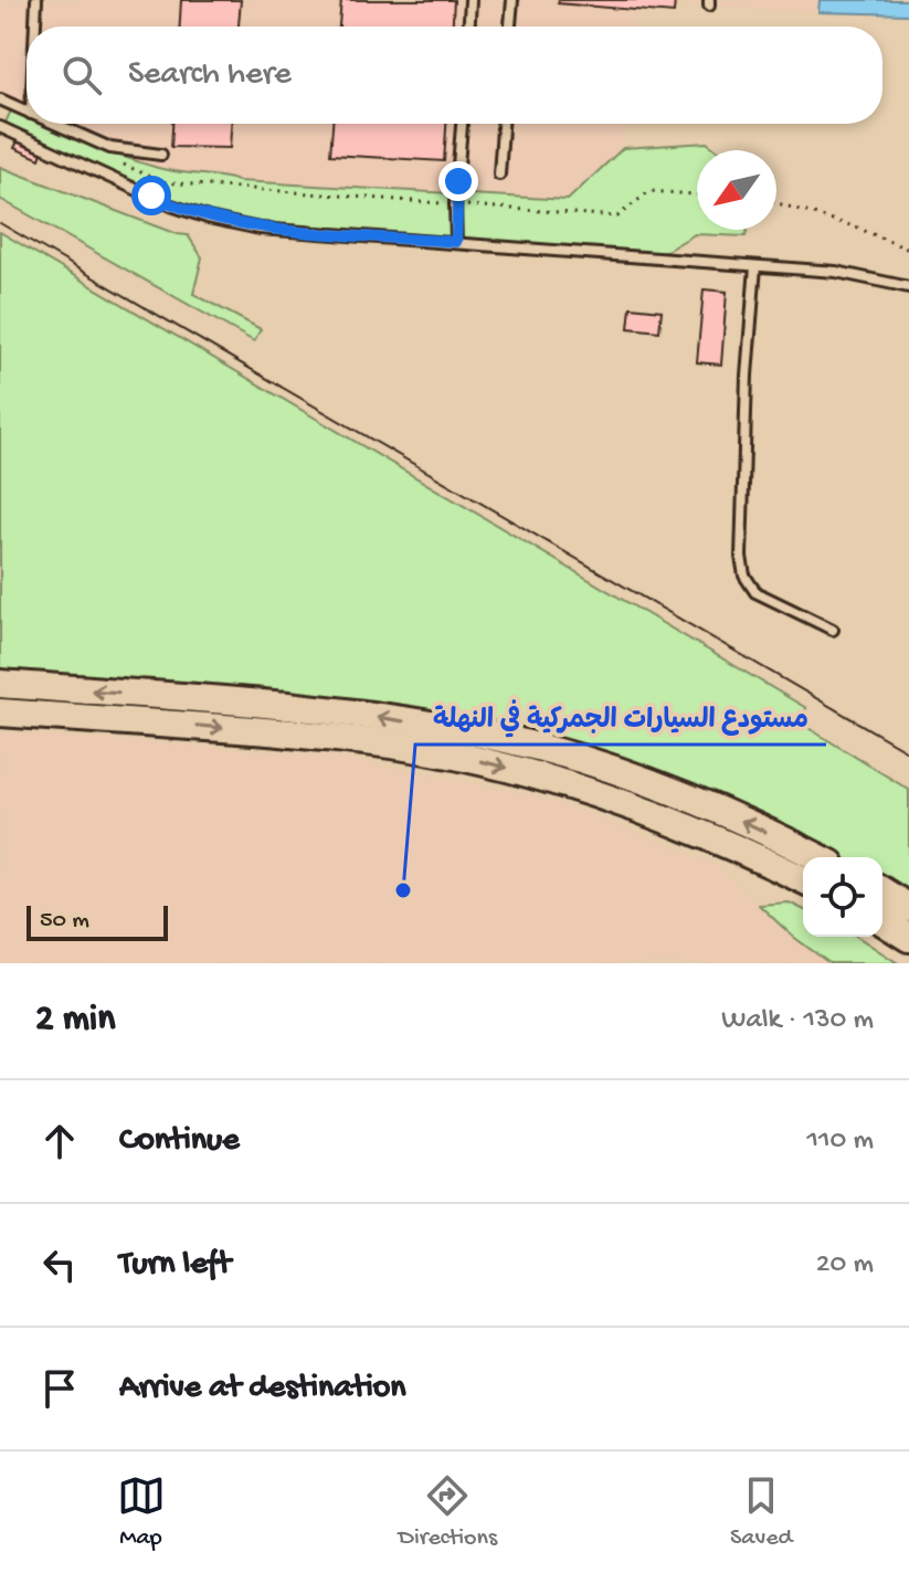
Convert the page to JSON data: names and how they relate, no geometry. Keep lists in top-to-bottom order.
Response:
{
  "places": ["مستودع السيارات الجمركية في النهلة"],
  "scale_bar": "50 m",
  "north": "bottom left",
  "page": {
    "search": "Search here",
    "scale": "50 m",
    "heading": ["2 min", "Walk · 130 m"],
    "list": [
      ["Continue", "110 m"],
      ["Turn left", "20 m"],
      "Arrive at destination"
    ],
    "nav": ["Map", "Directions", "Saved"]
  }
}
